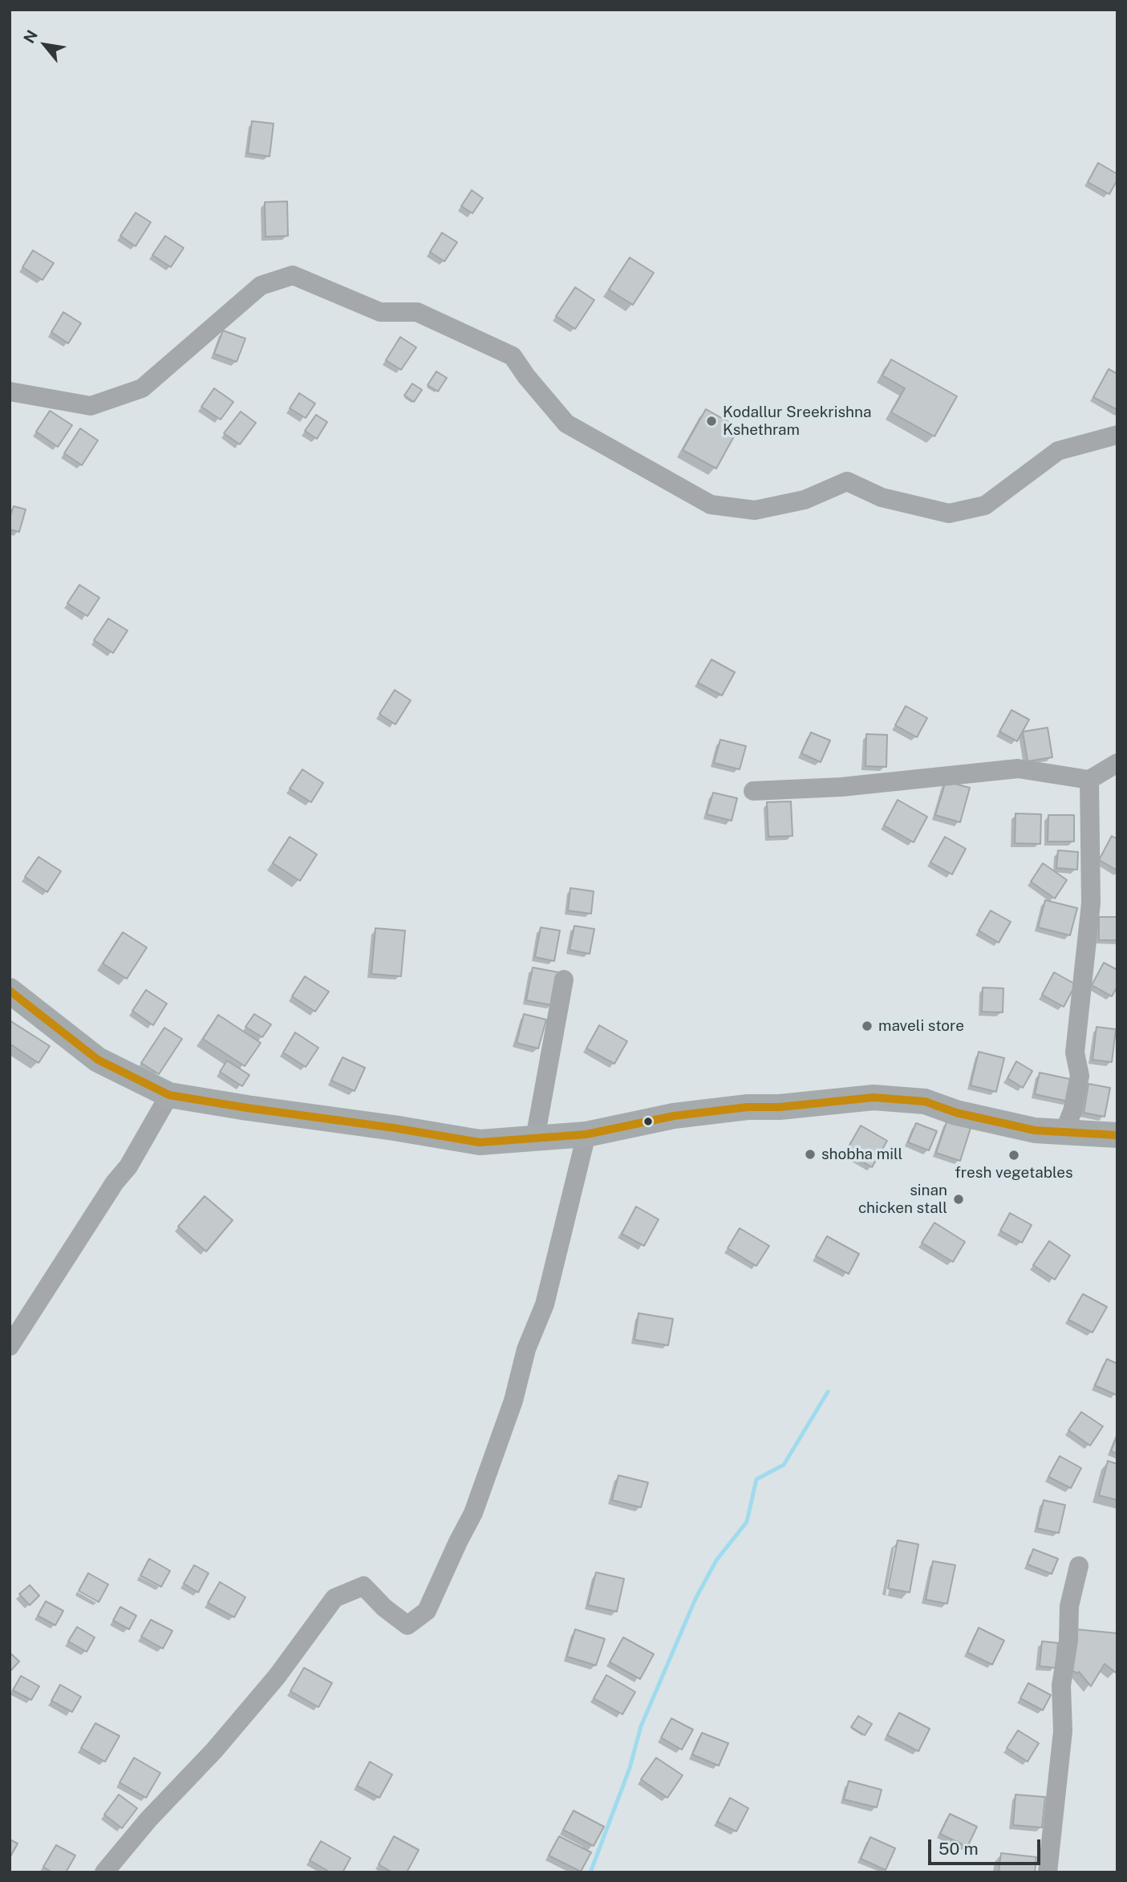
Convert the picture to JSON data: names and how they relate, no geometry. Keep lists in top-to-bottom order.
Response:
{
  "places": [
    "Kodallur Sreekrishna Kshethram",
    "maveli store",
    "shobha mill",
    "fresh vegetables",
    "sinan chicken stall"
  ],
  "scale_bar": "50 m",
  "north": "top left"
}
